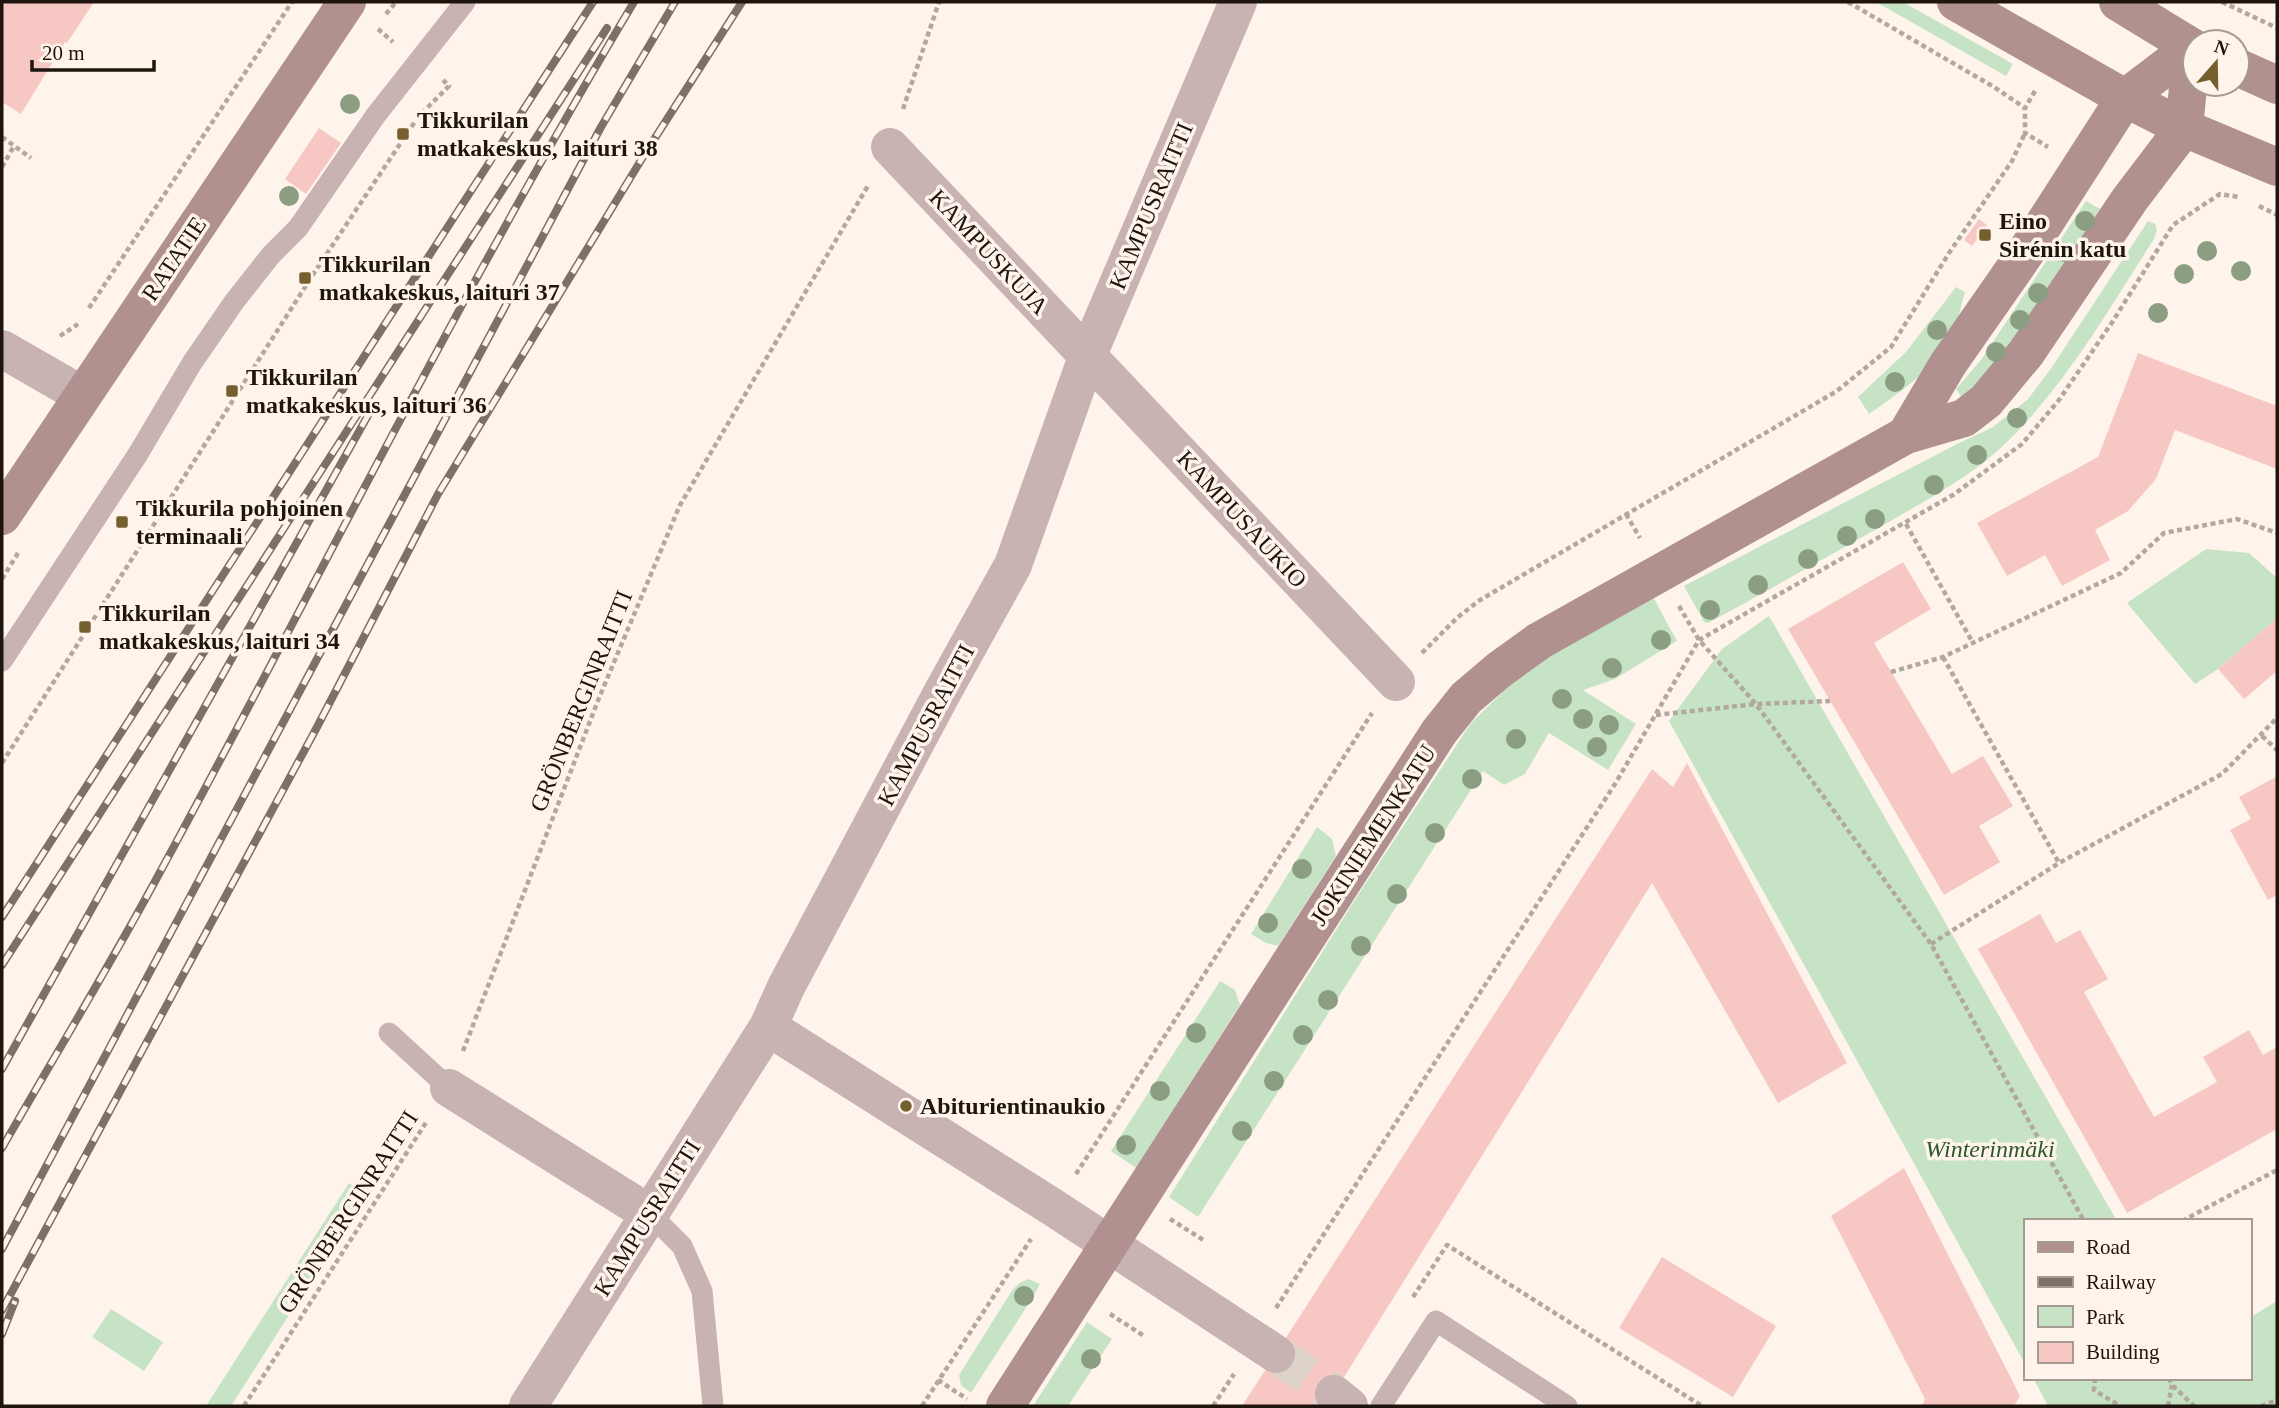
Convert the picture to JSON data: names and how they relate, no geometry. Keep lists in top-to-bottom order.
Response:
{
  "streets": {
    "main road": ["RATATIE", "JOKINIEMENKATU"],
    "street": ["KAMPUSRAITTI", "KAMPUSKUJA", "KAMPUSAUKIO"],
    "path": ["GRÖNBERGINRAITTI"]
  },
  "crossings": [
    ["KAMPUSRAITTI", "KAMPUSKUJA"],
    ["KAMPUSRAITTI", "KAMPUSAUKIO"],
    ["KAMPUSKUJA", "KAMPUSAUKIO"],
    ["KAMPUSKUJA", "GRÖNBERGINRAITTI"]
  ],
  "parks": ["Winterinmäki"],
  "places": {
    "transit": [
      "Tikkurilan matkakeskus, laituri 38",
      "Eino Sirénin katu",
      "Tikkurilan matkakeskus, laituri 37",
      "Tikkurilan matkakeskus, laituri 36",
      "Tikkurila pohjoinen terminaali",
      "Tikkurilan matkakeskus, laituri 34"
    ],
    "other": ["Abiturientinaukio"]
  },
  "legend": [
    "Road",
    "Railway",
    "Park",
    "Building"
  ],
  "scale_bar": "20 m",
  "north": "top"
}
